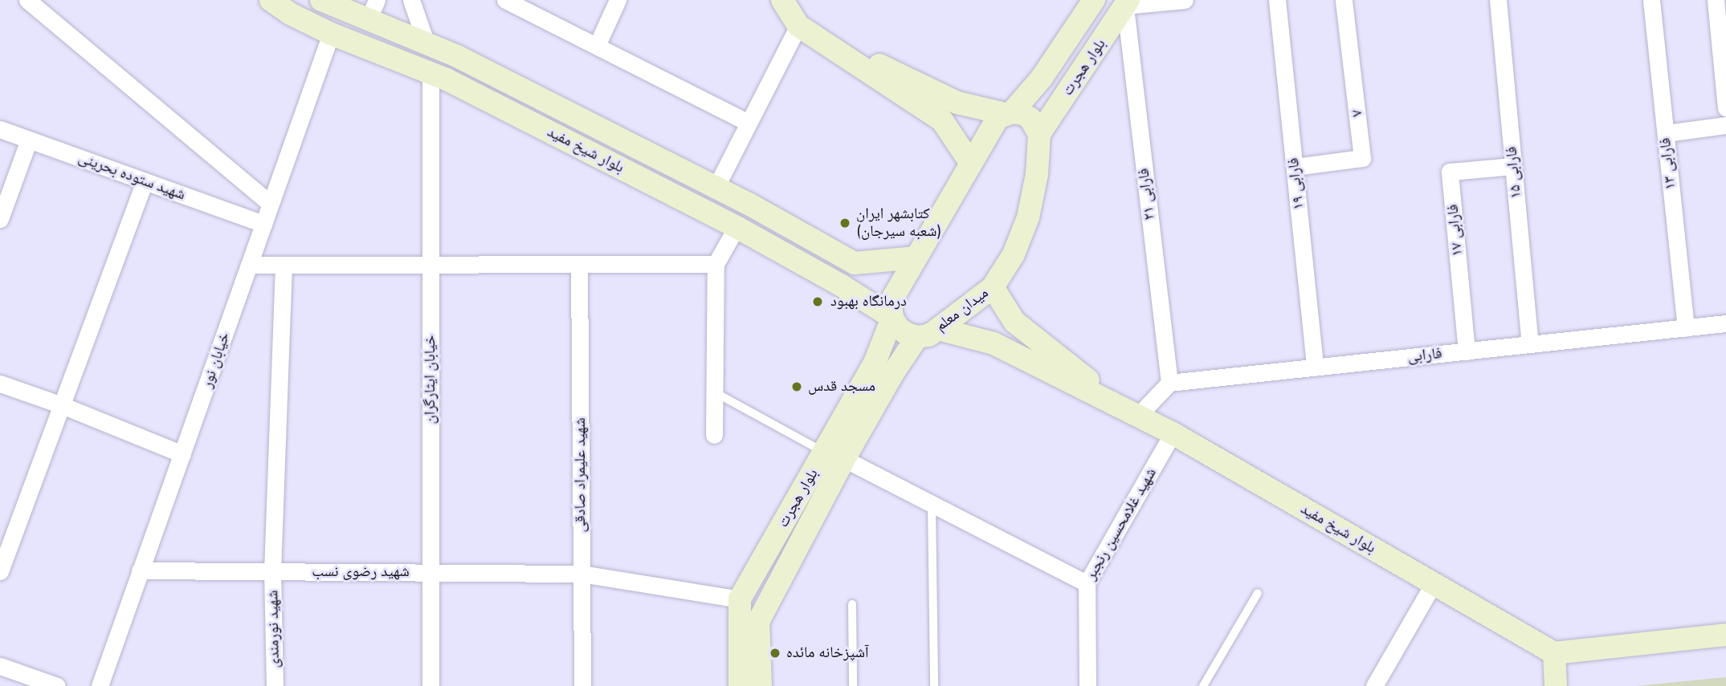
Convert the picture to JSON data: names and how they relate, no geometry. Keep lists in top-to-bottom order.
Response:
{
  "streets": {
    "street": [
      "بلوار هجرت",
      "۷",
      "بلوار شیخ مفید",
      "فارابی ۱۳",
      "فارابی ۱۵",
      "شهید ستوده بحرینی",
      "فارابی ۱۹",
      "فارابی ۲۱",
      "فارابی ۱۷",
      "میدان معلم",
      "فارابی",
      "خیابان نور",
      "خیابان ایثارگران",
      "شهید علیمراد صادقی",
      "شهید غلامحسین رنجبر",
      "شهید رضوی نسب",
      "شهید نورمندی"
    ]
  },
  "crossings": [
    ["بلوار هجرت", "بلوار شیخ مفید"],
    ["بلوار هجرت", "فارابی ۲۱"],
    ["بلوار هجرت", "میدان معلم"],
    ["بلوار هجرت", "شهید رضوی نسب"],
    ["۷", "فارابی ۱۹"],
    ["بلوار شیخ مفید", "میدان معلم"],
    ["بلوار شیخ مفید", "خیابان نور"],
    ["بلوار شیخ مفید", "خیابان ایثارگران"],
    ["بلوار شیخ مفید", "شهید غلامحسین رنجبر"],
    ["فارابی ۱۳", "فارابی"],
    ["فارابی ۱۵", "فارابی ۱۷"],
    ["فارابی ۱۵", "فارابی"],
    ["شهید ستوده بحرینی", "خیابان نور"],
    ["فارابی ۱۹", "فارابی"],
    ["فارابی ۲۱", "فارابی"],
    ["فارابی ۱۷", "فارابی"],
    ["خیابان نور", "شهید رضوی نسب"],
    ["خیابان ایثارگران", "شهید رضوی نسب"],
    ["شهید علیمراد صادقی", "شهید رضوی نسب"],
    ["شهید رضوی نسب", "شهید نورمندی"]
  ],
  "places": [
    "کتابشهر ایران (شعبه سیرجان)",
    "درمانگاه بهبود",
    "مسجد قدس",
    "آشپزخانه مائده"
  ]
}
